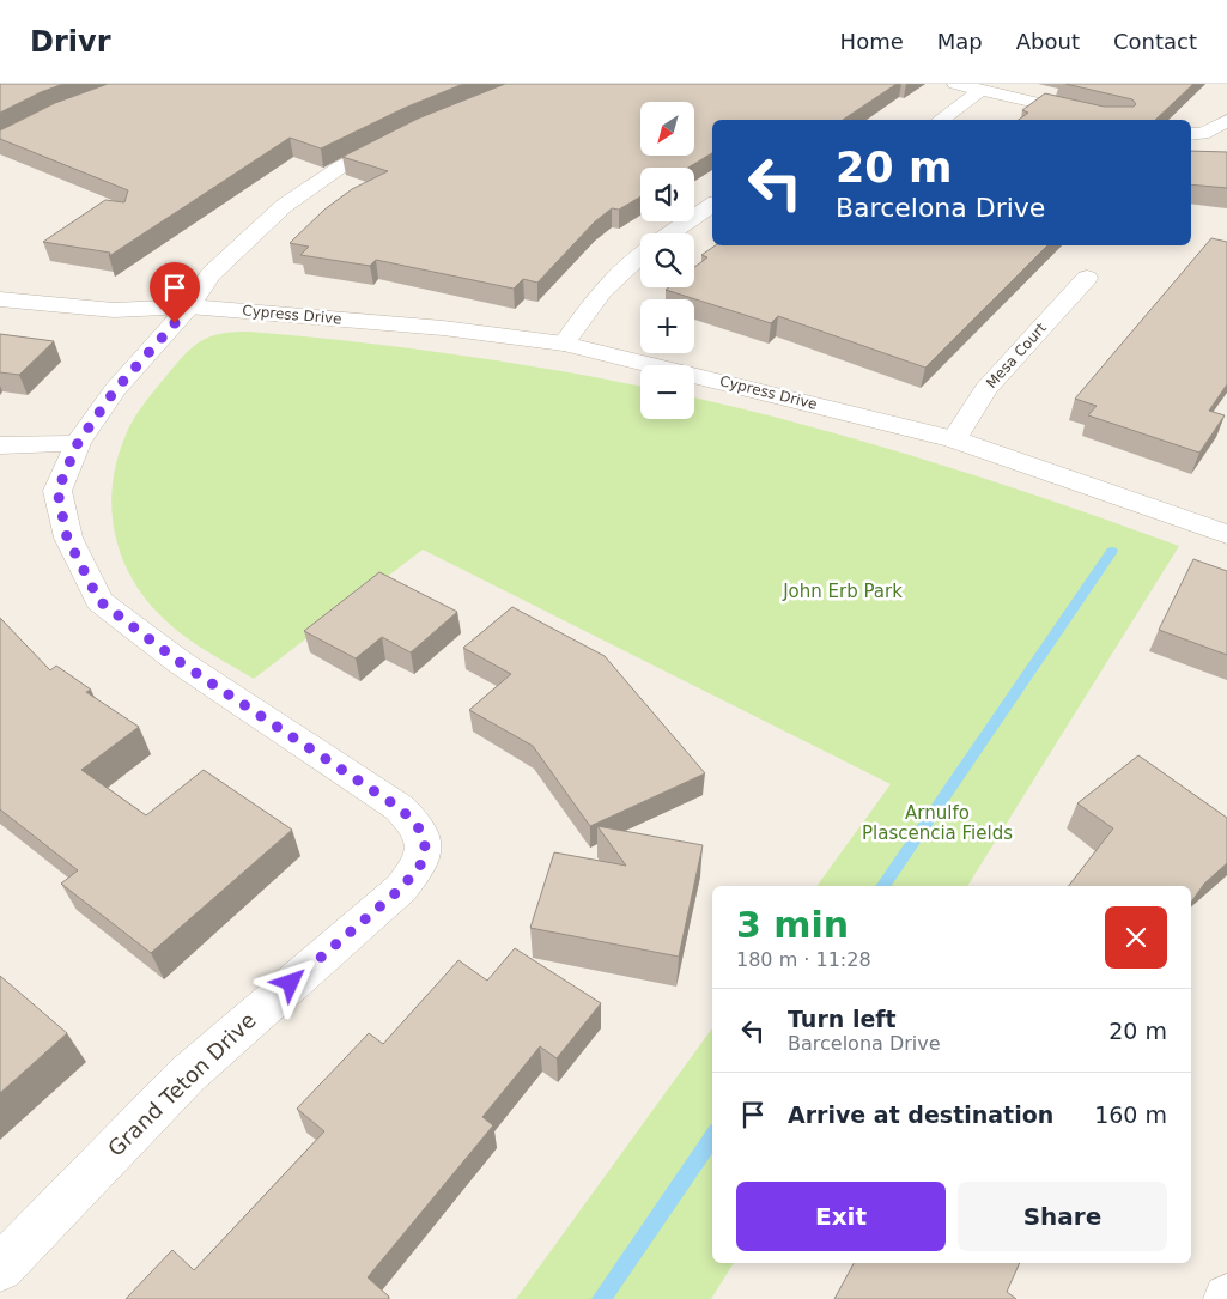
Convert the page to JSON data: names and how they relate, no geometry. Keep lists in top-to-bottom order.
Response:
{
  "streets": {
    "street": ["Cypress Drive", "Mesa Court", "Grand Teton Drive"]
  },
  "crossings": [
    ["Cypress Drive", "Mesa Court"]
  ],
  "parks": ["John Erb Park", "Arnulfo Plascencia Fields"],
  "north": "bottom left",
  "page": {
    "header": "Drivr",
    "nav": [
      "Home",
      "Map",
      "About",
      "Contact"
    ],
    "map_buttons": ["+", "−"],
    "turn": ["20 m", "Barcelona Drive"],
    "heading": ["3 min", "180 m · 11:28"],
    "list": [
      {
        "name": "Turn left",
        "note": "Barcelona Drive",
        "value": "20 m"
      },
      {
        "name": "Arrive at destination",
        "value": "160 m"
      }
    ],
    "buttons": ["Exit", "Share"]
  }
}
